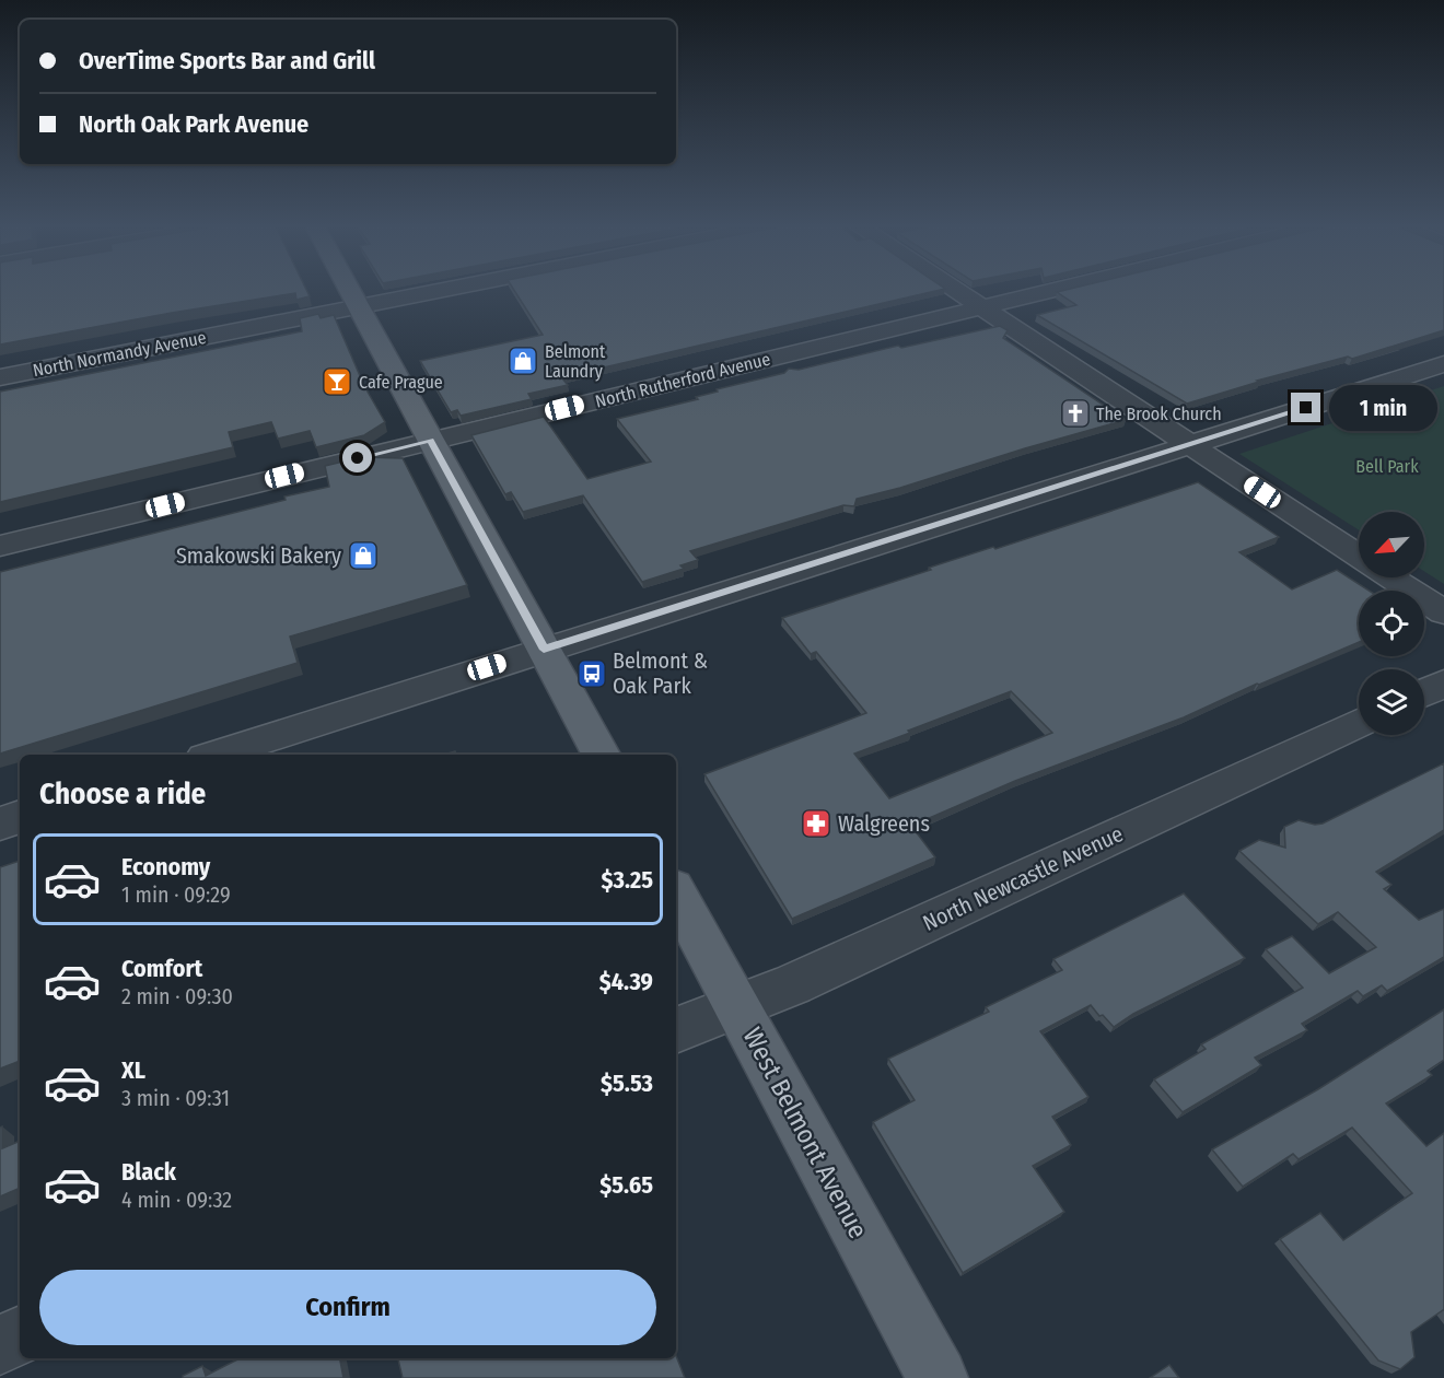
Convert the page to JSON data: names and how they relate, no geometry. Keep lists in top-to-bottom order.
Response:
{
  "streets": {
    "main road": ["West Belmont Avenue"],
    "street": ["North Normandy Avenue", "North Rutherford Avenue", "North Newcastle Avenue"]
  },
  "crossings": [
    ["North Newcastle Avenue", "West Belmont Avenue"]
  ],
  "parks": ["Bell Park"],
  "places": {
    "shop": ["Belmont Laundry", "Smakowski Bakery"],
    "bar": ["Cafe Prague"],
    "church": ["The Brook Church"],
    "bus stop": ["Belmont & Oak Park"],
    "pharmacy": ["Walgreens"]
  },
  "north": "bottom left",
  "page": {
    "banner": ["OverTime Sports Bar and Grill", "North Oak Park Avenue"],
    "bubble": "1 min",
    "heading": "Choose a ride",
    "list": [
      {
        "name": "Economy",
        "note": "1 min · 09:29",
        "value": "$3.25"
      },
      {
        "name": "Comfort",
        "note": "2 min · 09:30",
        "value": "$4.39"
      },
      {
        "name": "XL",
        "note": "3 min · 09:31",
        "value": "$5.53"
      },
      {
        "name": "Black",
        "note": "4 min · 09:32",
        "value": "$5.65"
      }
    ],
    "buttons": "Confirm"
  }
}
